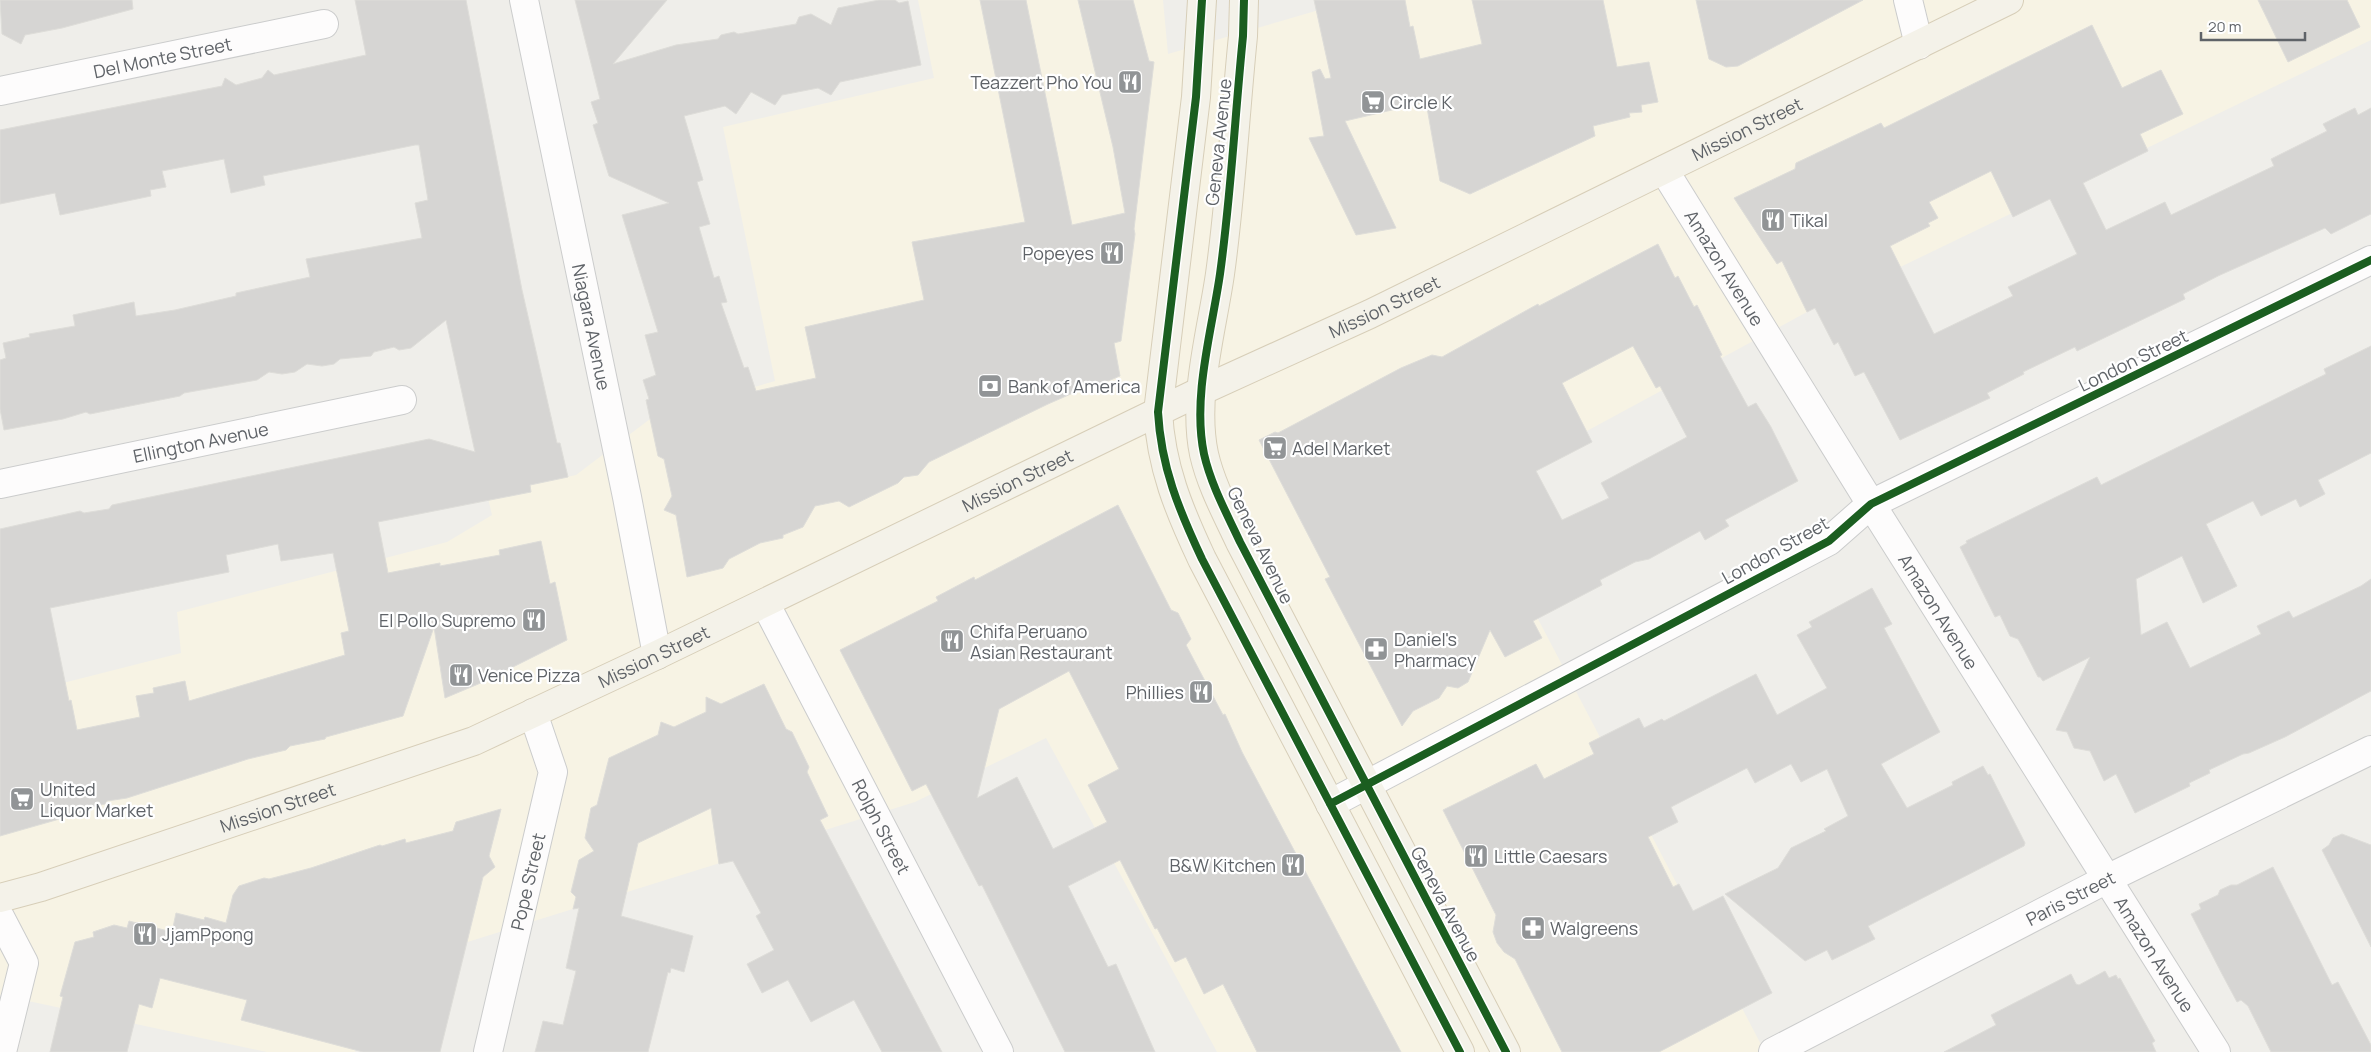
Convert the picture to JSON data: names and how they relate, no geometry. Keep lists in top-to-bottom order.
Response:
{
  "streets": {
    "main road": ["Mission Street", "Geneva Avenue"],
    "street": [
      "Del Monte Street",
      "Amazon Avenue",
      "Niagara Avenue",
      "London Street",
      "Ellington Avenue",
      "Rolph Street",
      "Pope Street",
      "Paris Street"
    ]
  },
  "crossings": [
    ["Mission Street", "Geneva Avenue"],
    ["Mission Street", "Amazon Avenue"],
    ["Mission Street", "Niagara Avenue"],
    ["Mission Street", "Rolph Street"],
    ["Mission Street", "Pope Street"],
    ["Geneva Avenue", "London Street"],
    ["Amazon Avenue", "London Street"],
    ["Amazon Avenue", "Paris Street"]
  ],
  "places": {
    "restaurant": [
      "Teazzert Pho You",
      "Tikal",
      "Popeyes",
      "El Pollo Supremo",
      "Chifa Peruano Asian Restaurant",
      "Venice Pizza",
      "Phillies",
      "Little Caesars",
      "B&W Kitchen",
      "JjamPpong"
    ],
    "supermarket": ["Circle K", "Adel Market", "United Liquor Market"],
    "bank": ["Bank of America"],
    "pharmacy": ["Daniel's Pharmacy", "Walgreens"]
  },
  "scale_bar": "20 m"
}
